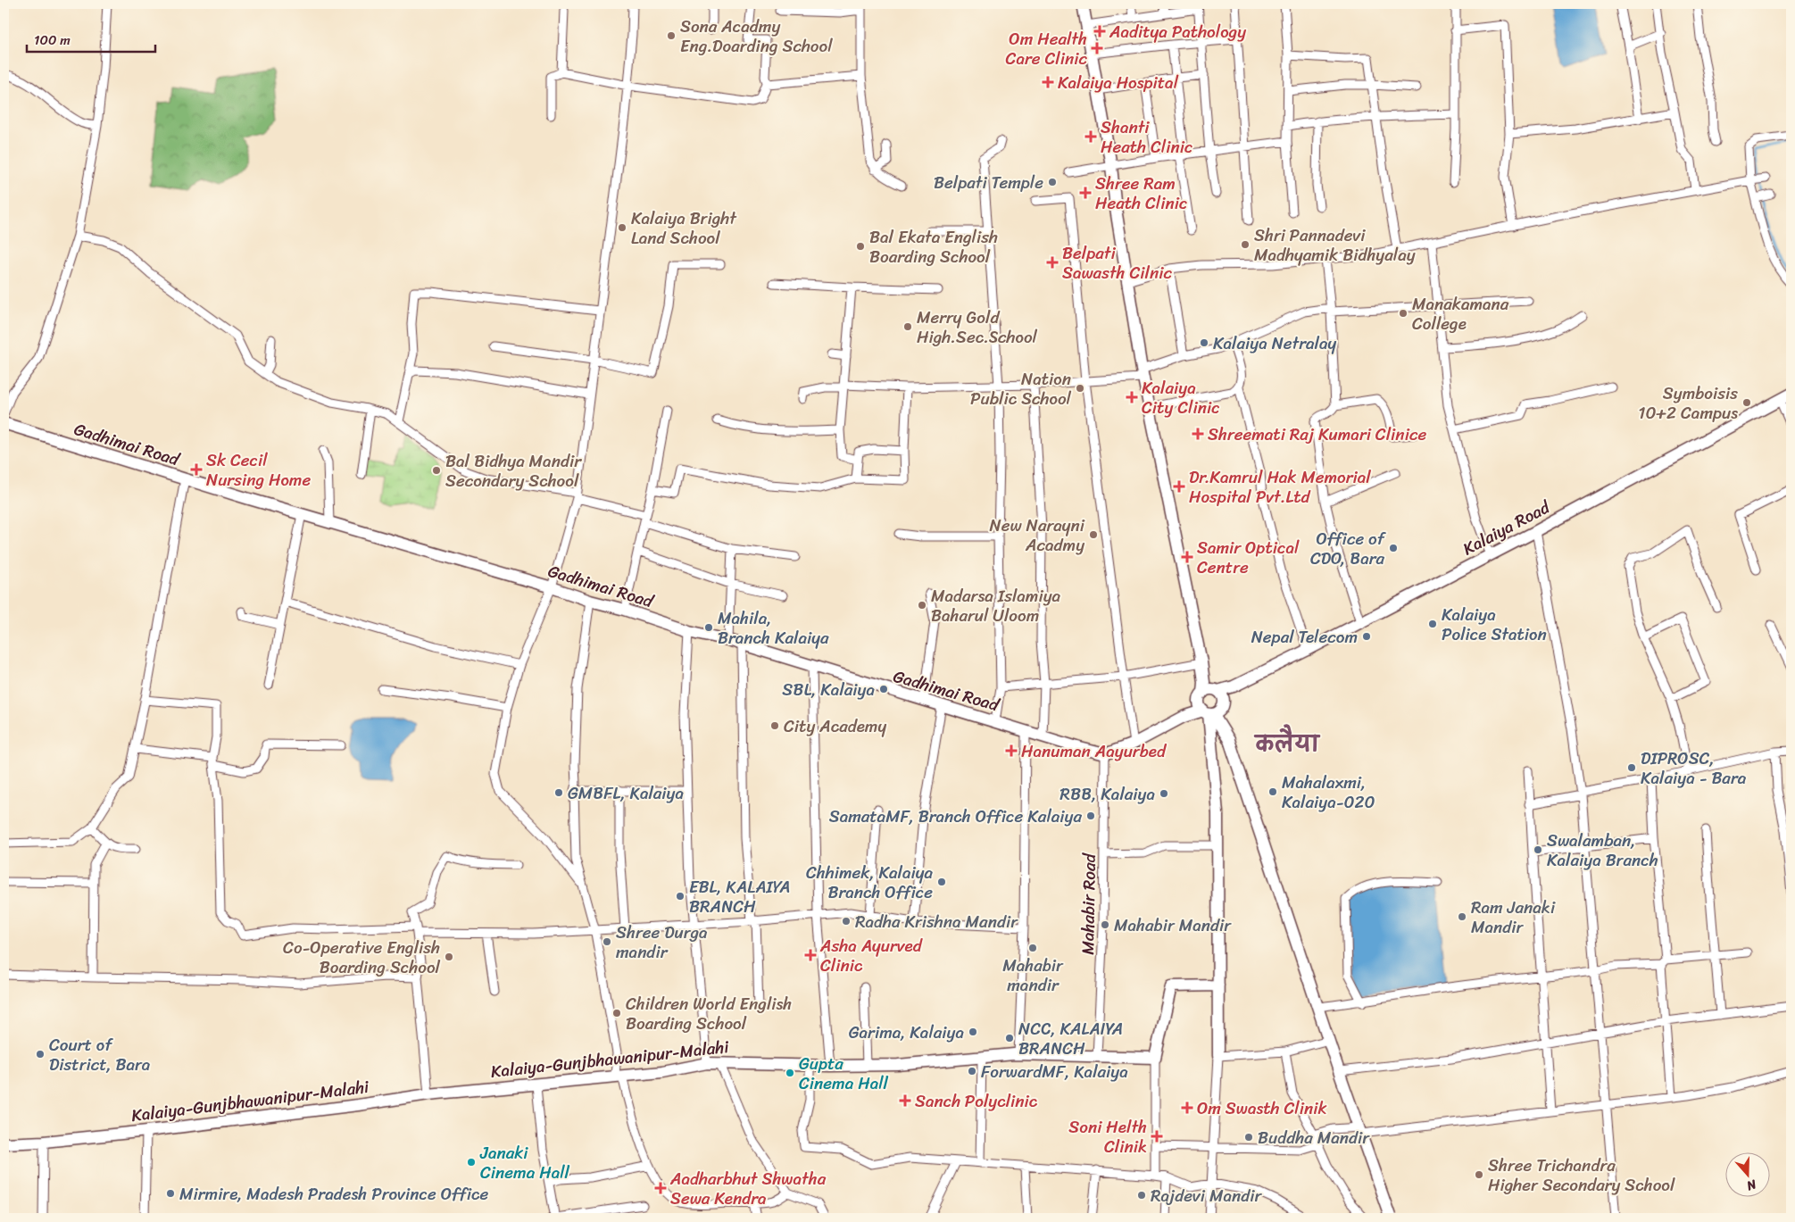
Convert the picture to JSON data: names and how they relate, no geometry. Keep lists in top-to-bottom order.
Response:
{
  "streets": {
    "street": [
      "Gadhimai Road",
      "Kalaiya Road",
      "Mahabir Road",
      "Kalaiya-Gunjbhawanipur-Malahi"
    ]
  },
  "crossings": [
    ["Gadhimai Road", "Mahabir Road"],
    ["Mahabir Road", "Kalaiya-Gunjbhawanipur-Malahi"]
  ],
  "districts": ["कलैया"],
  "places": {
    "health": [
      "Aaditya Pathology",
      "Om Health Care Clinic",
      "Kalaiya Hospital",
      "Shanti Heath Clinic",
      "Shree Ram Heath Clinic",
      "Belpati Sawasth Cilnic",
      "Kalaiya City Clinic",
      "Shreemati Raj Kumari Clinice",
      "Sk Cecil Nursing Home",
      "Dr.Kamrul Hak Memorial Hospital Pvt.Ltd",
      "Samir Optical Centre",
      "Hanuman Aayurbed",
      "Asha Ayurved Clinic",
      "Sanch Polyclinic",
      "Om Swasth Clinik",
      "Soni Helth Clinik",
      "Aadharbhut Shwatha Sewa Kendra"
    ],
    "other": [
      "Sona Acadmy Eng.Doarding School",
      "Belpati Temple",
      "Kalaiya Bright Land School",
      "Shri Pannadevi Madhyamik Bidhyalay",
      "Bal Ekata English Boarding School",
      "Manakamana College",
      "Merry Gold High.Sec.School",
      "Kalaiya Netralay",
      "Nation Public School",
      "Symboisis 10+2 Campus",
      "Bal Bidhya Mandir Secondary School",
      "New Narayni Acadmy",
      "Office of CDO, Bara",
      "Madarsa Islamiya Baharul Uloom",
      "Kalaiya Police Station",
      "Mahila, Branch Kalaiya",
      "Nepal Telecom",
      "SBL, Kalaiya",
      "City Academy",
      "DIPROSC, Kalaiya - Bara",
      "Mahalaxmi, Kalaiya-020",
      "GMBFL, Kalaiya",
      "RBB, Kalaiya",
      "SamataMF, Branch Office Kalaiya",
      "Swalamban, Kalaiya Branch",
      "Chhimek, Kalaiya Branch Office",
      "EBL, KALAIYA BRANCH",
      "Ram Janaki Mandir",
      "Radha Krishna Mandir",
      "Mahabir Mandir",
      "Shree Durga mandir",
      "Mahabir mandir",
      "Co-Operative English Boarding School",
      "Children World English Boarding School",
      "Garima, Kalaiya",
      "NCC, KALAIYA BRANCH",
      "Court of District, Bara",
      "ForwardMF, Kalaiya",
      "Gupta Cinema Hall",
      "Buddha Mandir",
      "Janaki Cinema Hall",
      "Shree Trichandra Higher Secondary School",
      "Mirmire, Madesh Pradesh Province Office",
      "Rajdevi Mandir"
    ]
  },
  "scale_bar": "100 m",
  "north": "bottom"
}
